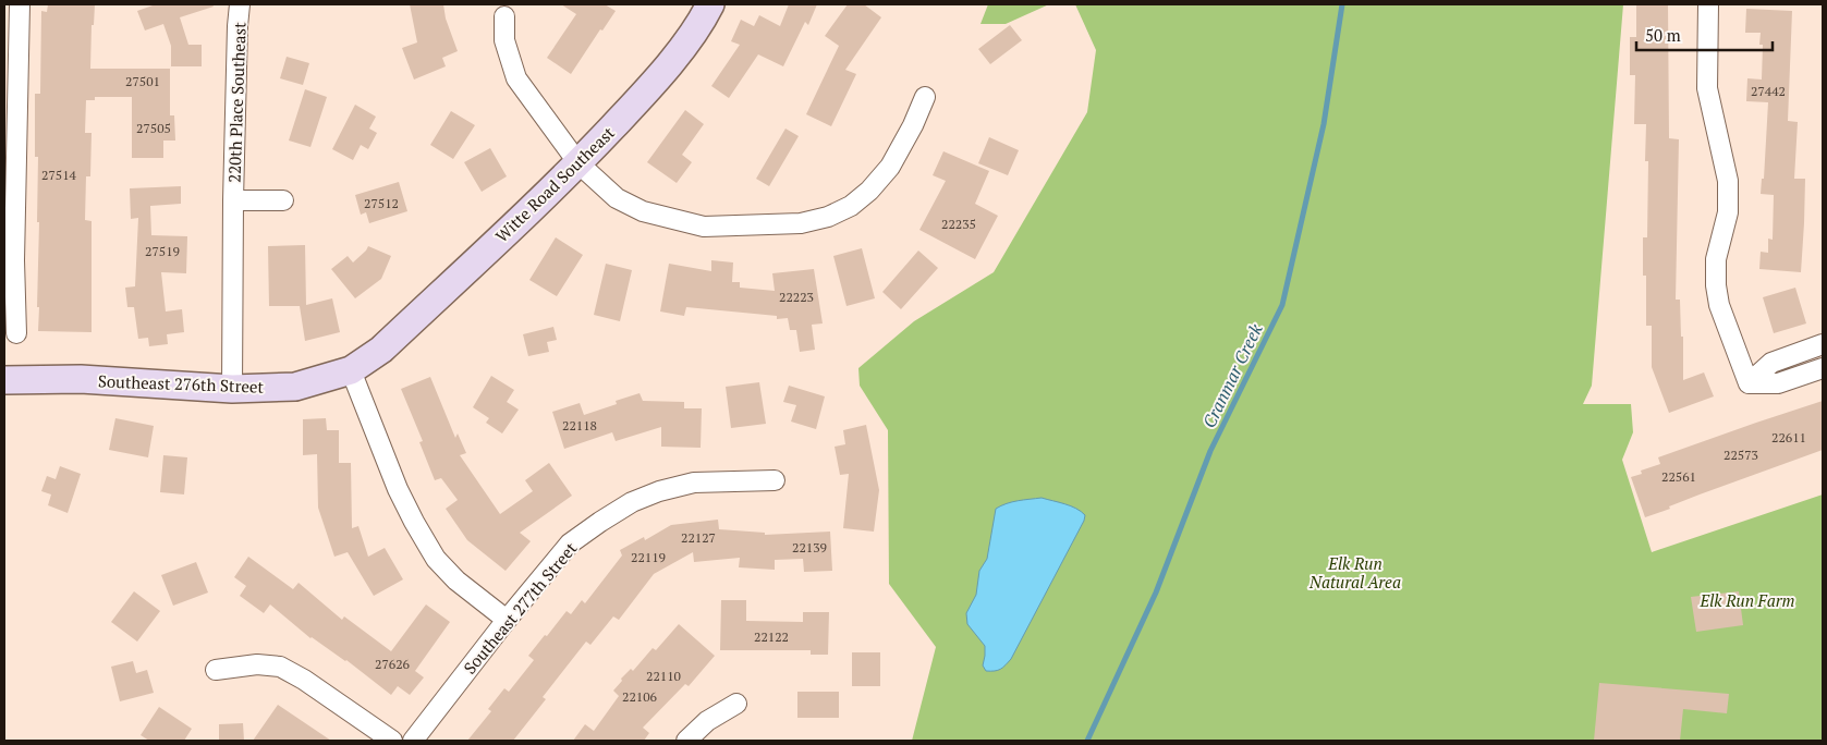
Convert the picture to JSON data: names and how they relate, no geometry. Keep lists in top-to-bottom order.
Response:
{
  "streets": {
    "street": [
      "220th Place Southeast",
      "Witte Road Southeast",
      "Southeast 276th Street",
      "Southeast 277th Street"
    ]
  },
  "crossings": [
    ["220th Place Southeast", "Southeast 276th Street"],
    ["Witte Road Southeast", "Southeast 276th Street"]
  ],
  "water": ["Cranmar Creek"],
  "parks": ["Elk Run Natural Area", "Elk Run Farm"],
  "house_numbers": [
    "27501",
    "27442",
    "27505",
    "27514",
    "27512",
    "22235",
    "27519",
    "22223",
    "22118",
    "22611",
    "22573",
    "22561",
    "22127",
    "22139",
    "22119",
    "22122",
    "27626",
    "22110",
    "22106"
  ],
  "scale_bar": "50 m"
}
